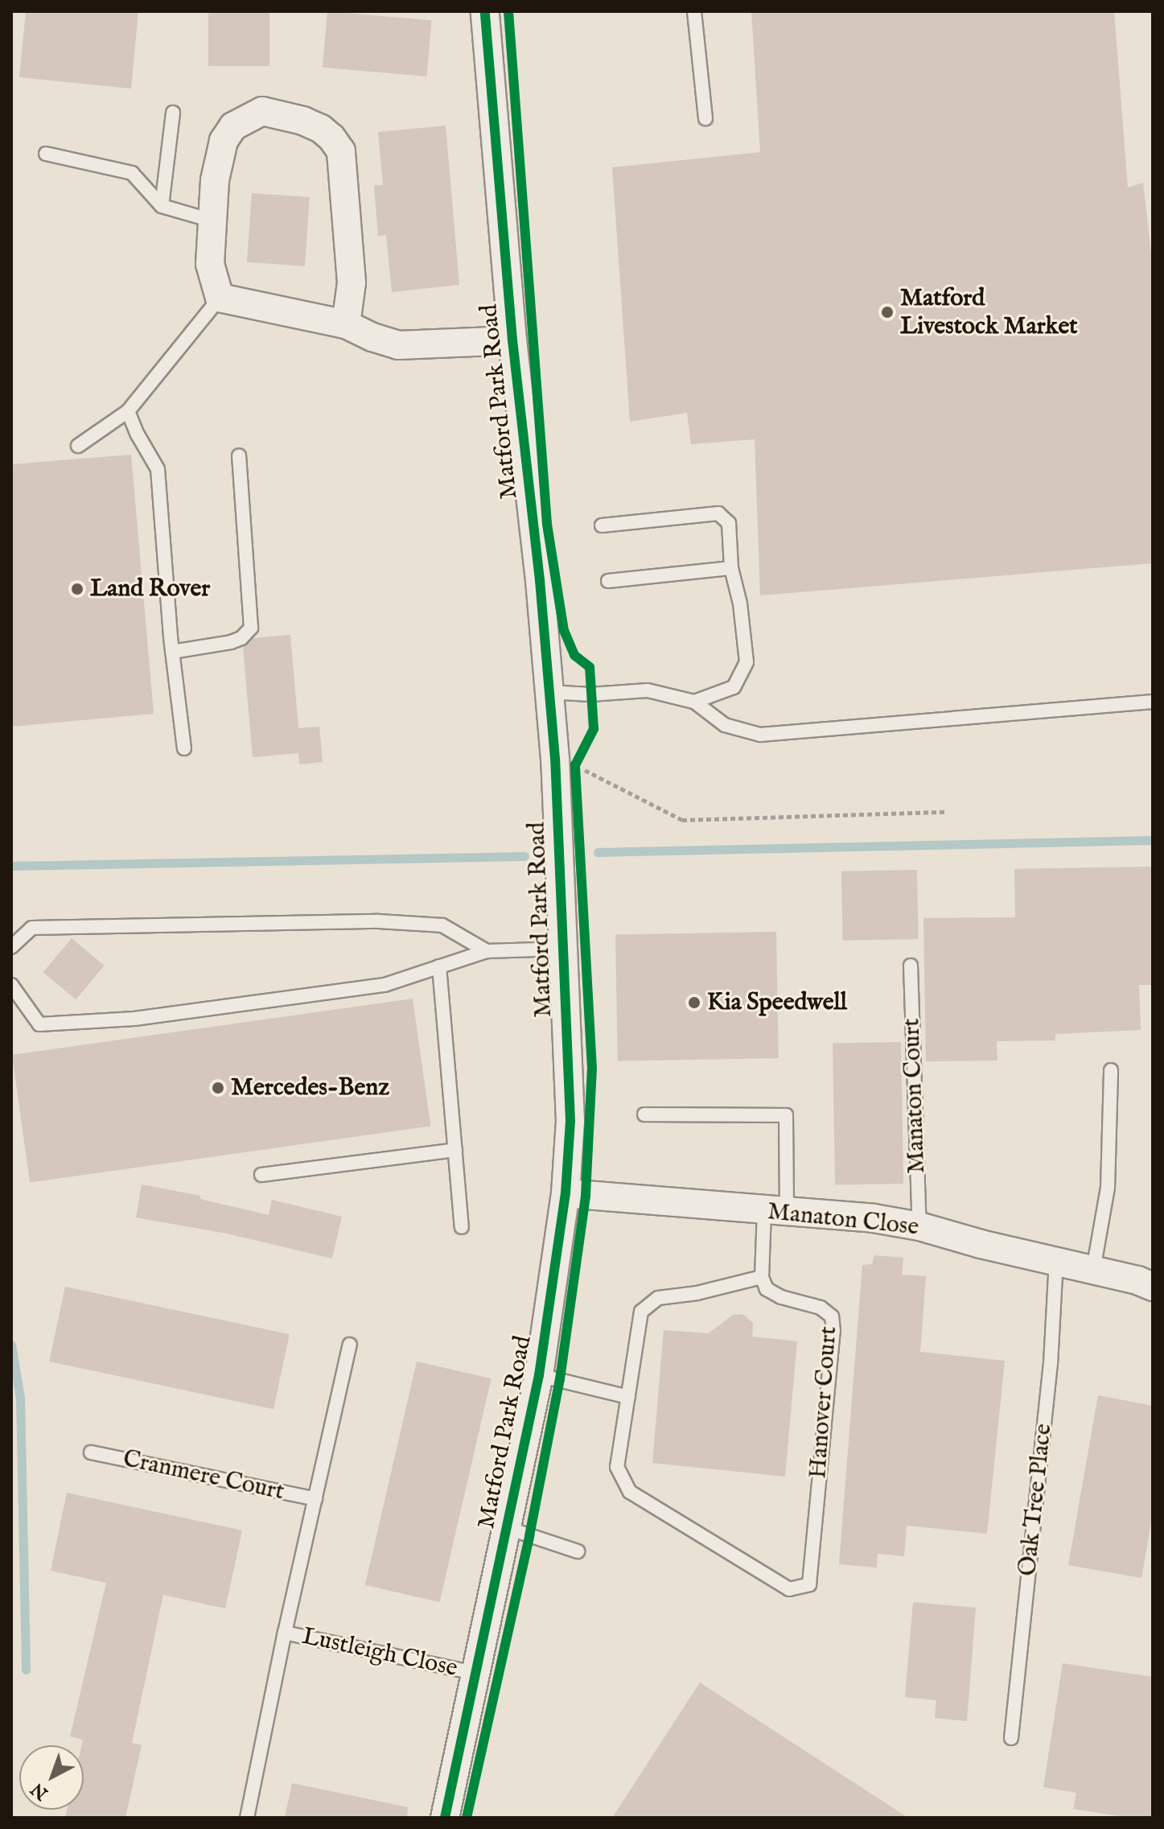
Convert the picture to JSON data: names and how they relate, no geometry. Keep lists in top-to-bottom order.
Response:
{
  "streets": {
    "street": ["Matford Park Road", "Manaton Close"],
    "lane": [
      "Manaton Court",
      "Hanover Court",
      "Cranmere Court",
      "Oak Tree Place",
      "Lustleigh Close"
    ]
  },
  "crossings": [
    ["Matford Park Road", "Manaton Close"],
    ["Matford Park Road", "Lustleigh Close"],
    ["Manaton Court", "Manaton Close"],
    ["Manaton Close", "Oak Tree Place"],
    ["Cranmere Court", "Lustleigh Close"]
  ],
  "places": [
    "Matford Livestock Market",
    "Land Rover",
    "Kia Speedwell",
    "Mercedes-Benz"
  ],
  "north": "bottom left"
}
